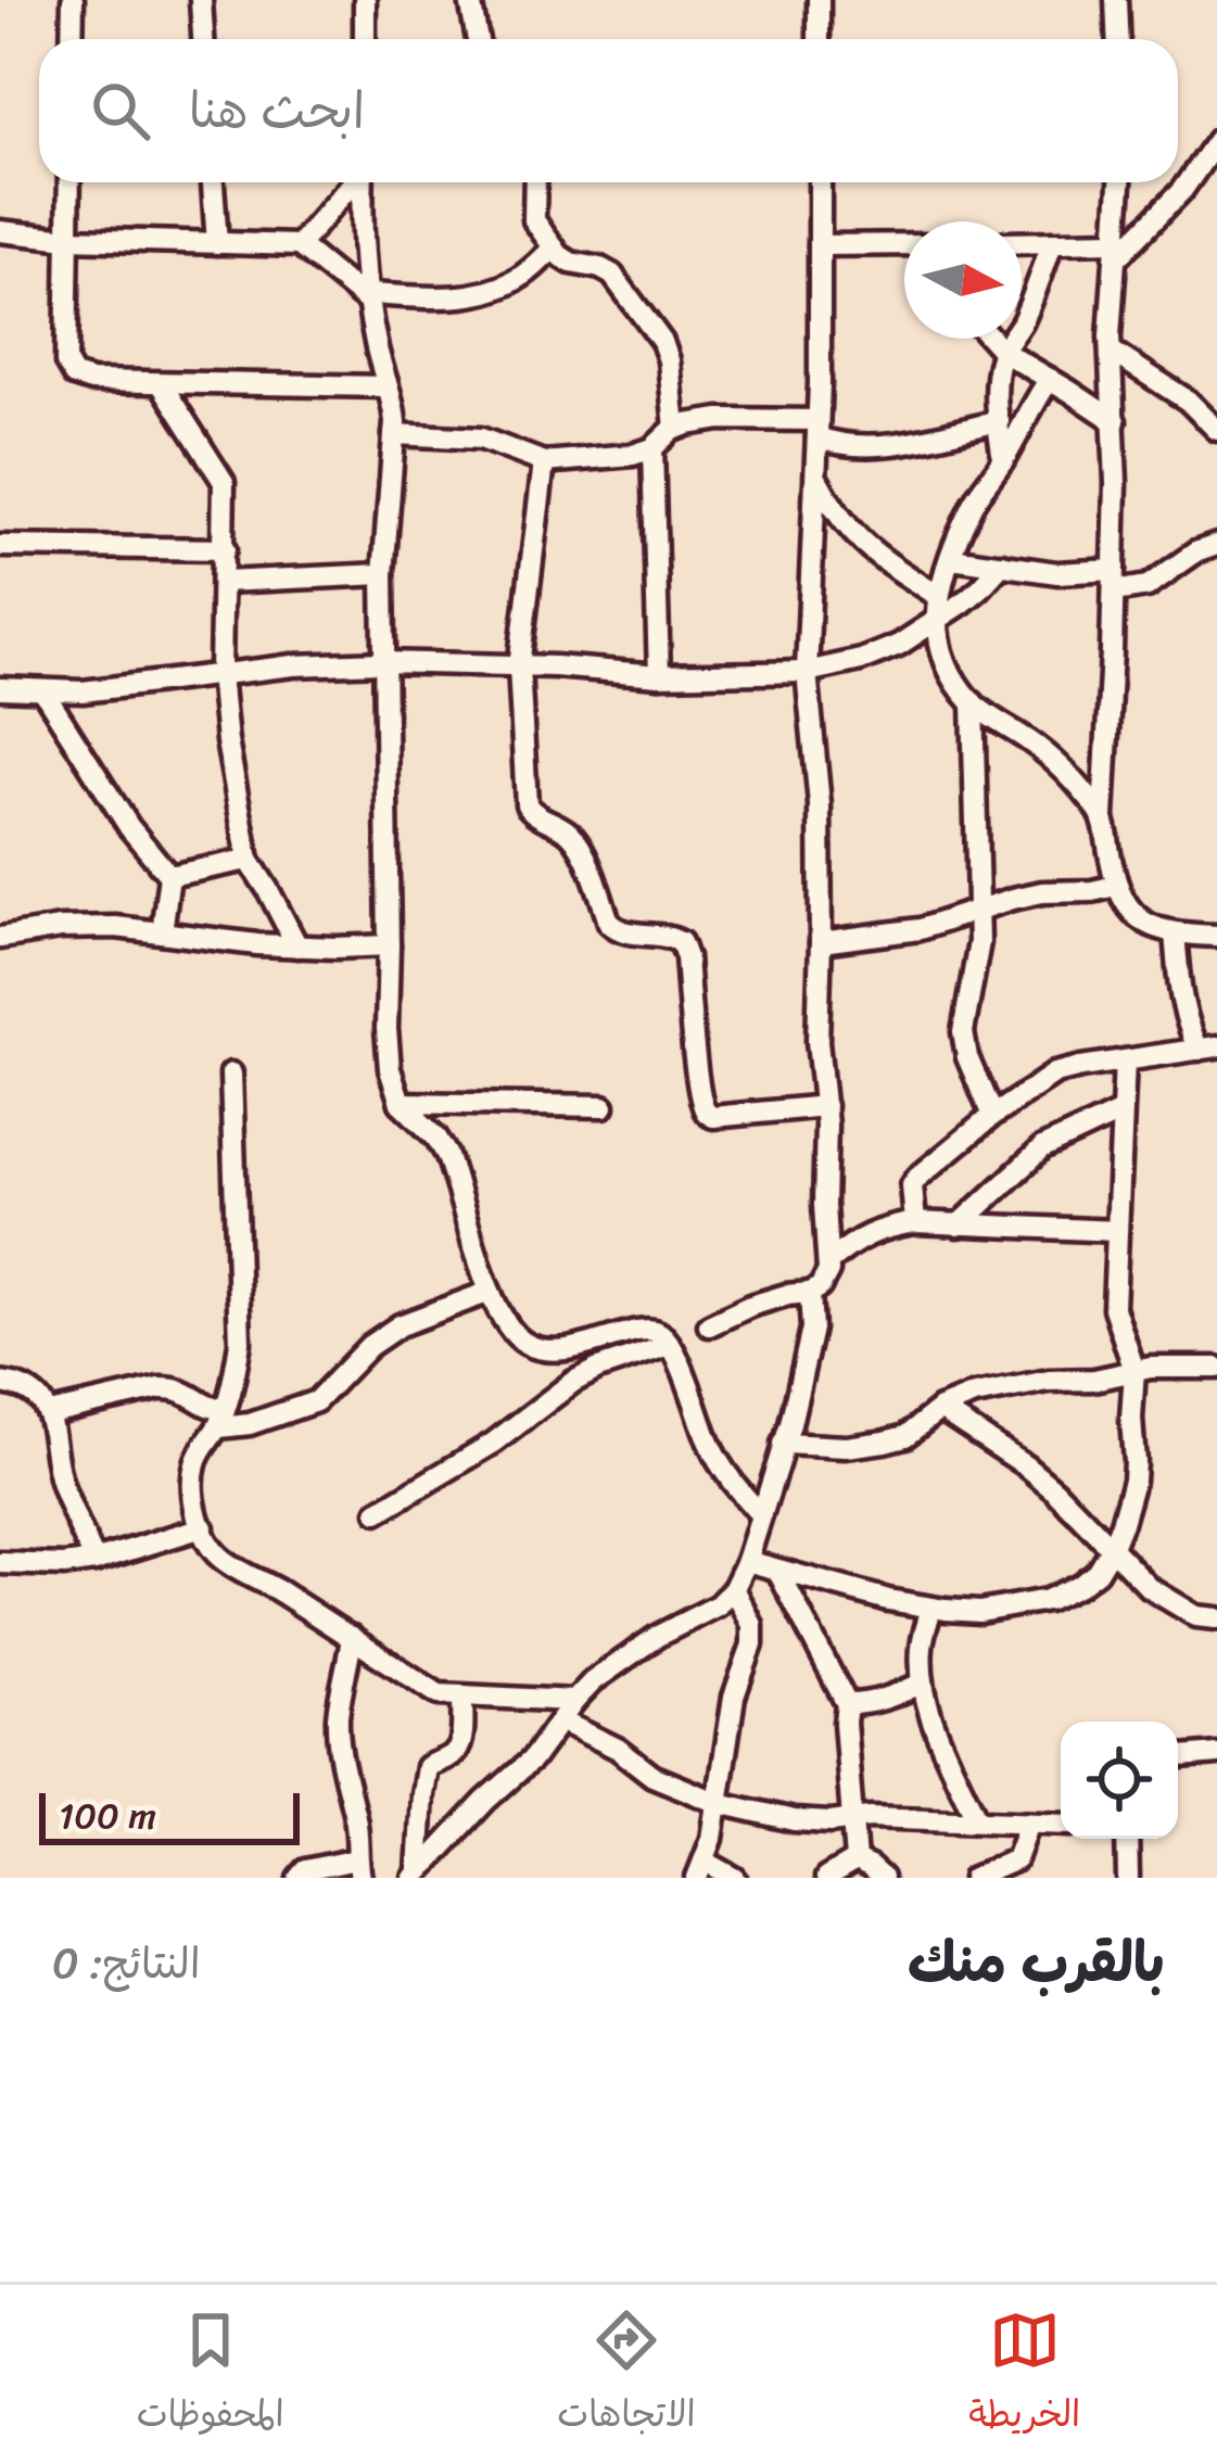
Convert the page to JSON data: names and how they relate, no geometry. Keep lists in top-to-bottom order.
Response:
{
  "scale_bar": "100 m",
  "north": "right",
  "page": {
    "search": "ابحث هنا",
    "scale": "100 m",
    "heading": ["بالقرب منك", "النتائج: 0"],
    "nav": ["الخريطة", "الاتجاهات", "المحفوظات"]
  }
}
